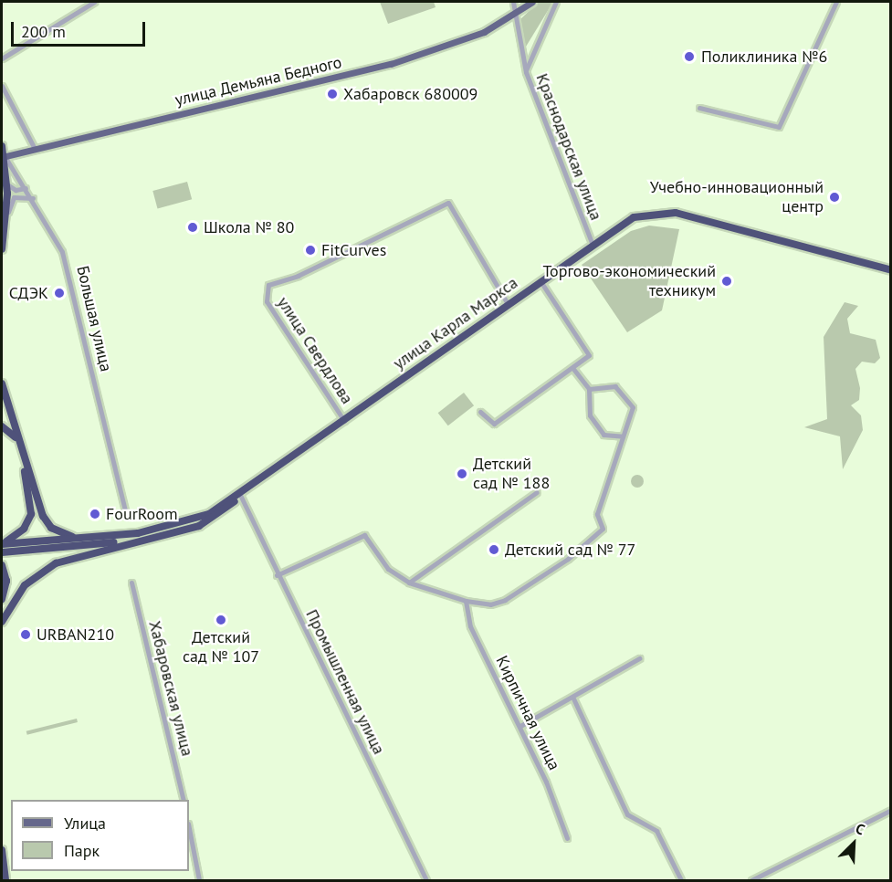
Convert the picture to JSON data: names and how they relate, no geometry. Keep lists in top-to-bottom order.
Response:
{
  "streets": {
    "highway": ["Большая улица", "улица Карла Маркса"],
    "main road": ["улица Демьяна Бедного"],
    "street": [
      "Краснодарская улица",
      "улица Свердлова",
      "Промышленная улица",
      "Хабаровская улица",
      "Кирпичная улица"
    ]
  },
  "crossings": [
    ["улица Демьяна Бедного", "Краснодарская улица"],
    ["улица Демьяна Бедного", "Большая улица"],
    ["Краснодарская улица", "улица Карла Маркса"],
    ["улица Карла Маркса", "улица Свердлова"],
    ["улица Карла Маркса", "Промышленная улица"]
  ],
  "places": [
    "Поликлиника №6",
    "Хабаровск 680009",
    "Учебно-инновационный центр",
    "Школа № 80",
    "FitCurves",
    "Торгово-экономический техникум",
    "СДЭК",
    "Детский сад № 188",
    "FourRoom",
    "Детский сад № 77",
    "Детский сад № 107",
    "URBAN210"
  ],
  "legend": ["Улица", "Парк"],
  "scale_bar": "200 m",
  "north": "top right"
}
